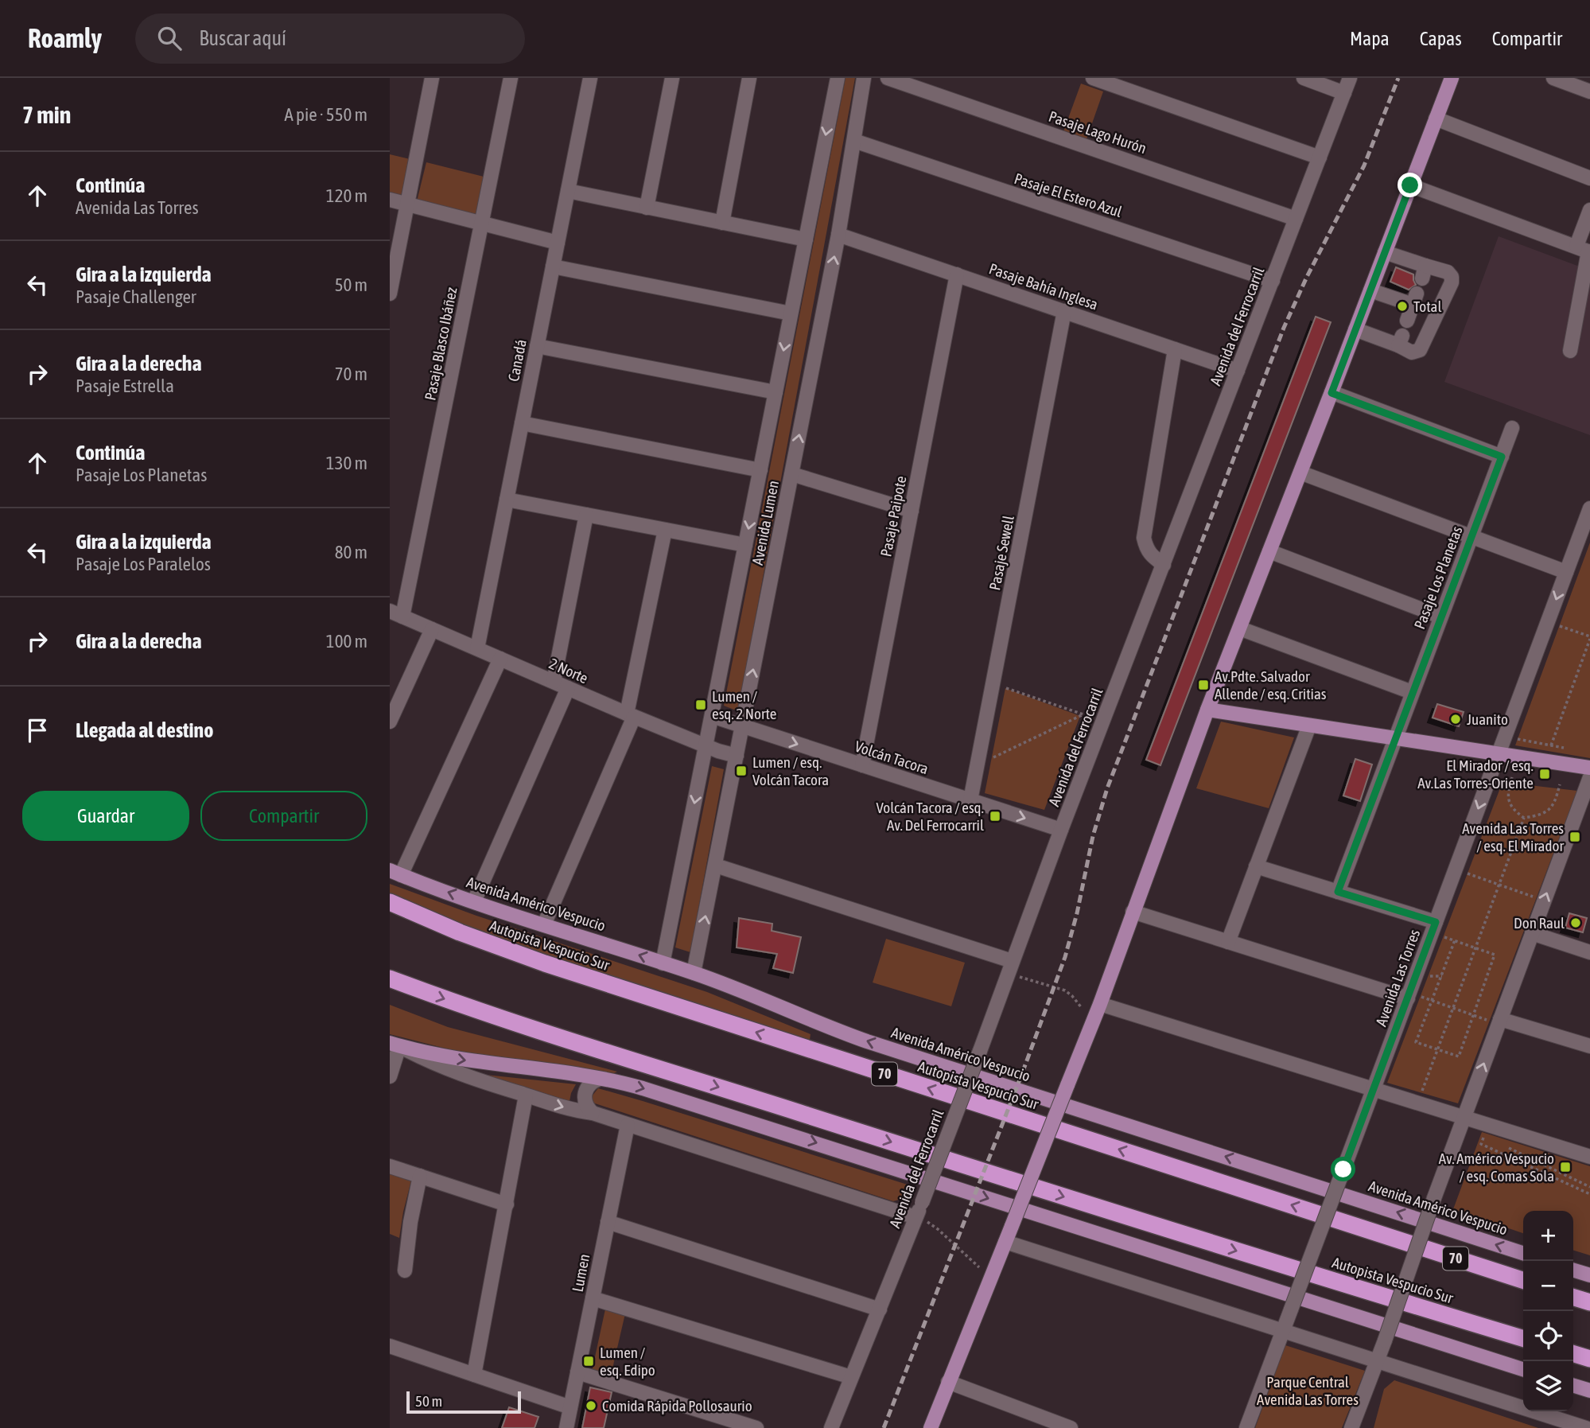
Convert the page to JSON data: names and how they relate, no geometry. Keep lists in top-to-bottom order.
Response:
{
  "streets": {
    "highway": ["Autopista Vespucio Sur", "70"],
    "main road": ["Avenida Américo Vespucio"],
    "street": [
      "Pasaje Lago Hurón",
      "Pasaje El Estero Azul",
      "Pasaje Bahía Inglesa",
      "Avenida del Ferrocarril",
      "Pasaje Blasco Ibáñez",
      "Canadá",
      "Pasaje Paipote",
      "Avenida Lumen",
      "Pasaje Sewell",
      "Pasaje Los Planetas",
      "2 Norte",
      "Volcán Tacora",
      "Avenida Las Torres",
      "Lumen"
    ]
  },
  "crossings": [
    ["Pasaje Lago Hurón", "Avenida del Ferrocarril"],
    ["Pasaje El Estero Azul", "Avenida del Ferrocarril"],
    ["Pasaje El Estero Azul", "Avenida Lumen"],
    ["Pasaje Bahía Inglesa", "Avenida del Ferrocarril"],
    ["Pasaje Bahía Inglesa", "Pasaje Paipote"],
    ["Pasaje Bahía Inglesa", "Avenida Lumen"],
    ["Pasaje Bahía Inglesa", "Pasaje Sewell"],
    ["Avenida del Ferrocarril", "Volcán Tacora"],
    ["Pasaje Blasco Ibáñez", "2 Norte"],
    ["Canadá", "2 Norte"],
    ["Pasaje Paipote", "Volcán Tacora"],
    ["Avenida Lumen", "2 Norte"],
    ["Avenida Lumen", "Volcán Tacora"],
    ["Avenida Lumen", "Avenida Américo Vespucio"],
    ["Pasaje Sewell", "Volcán Tacora"]
  ],
  "one_way": ["Volcán Tacora"],
  "parks": ["Parque Central Avenida Las Torres"],
  "places": {
    "other": [
      "Total",
      "Juanito",
      "Don Raul",
      "Comida Rápida Pollosaurio"
    ],
    "transit": [
      "Av.Pdte. Salvador Allende / esq. Critias",
      "Lumen / esq. 2 Norte",
      "Lumen / esq. Volcán Tacora",
      "El Mirador / esq. Av.Las Torres-Oriente",
      "Volcán Tacora / esq. Av. Del Ferrocarril",
      "Avenida Las Torres / esq. El Mirador",
      "Av. Américo Vespucio / esq. Comas Sola",
      "Lumen / esq. Edipo"
    ]
  },
  "scale_bar": "50 m",
  "page": {
    "header": "Roamly",
    "search": "Buscar aquí",
    "nav": ["Mapa", "Capas", "Compartir"],
    "heading": ["7 min", "A pie · 550 m"],
    "list": [
      ["Continúa", "Avenida Las Torres", "120 m"],
      ["Gira a la izquierda", "Pasaje Challenger", "50 m"],
      ["Gira a la derecha", "Pasaje Estrella", "70 m"],
      ["Continúa", "Pasaje Los Planetas", "130 m"],
      ["Gira a la izquierda", "Pasaje Los Paralelos", "80 m"],
      ["Gira a la derecha", "100 m"],
      "Llegada al destino"
    ],
    "buttons": ["Guardar", "Compartir"],
    "map_buttons": ["+", "−"],
    "scale": "50 m"
  }
}
